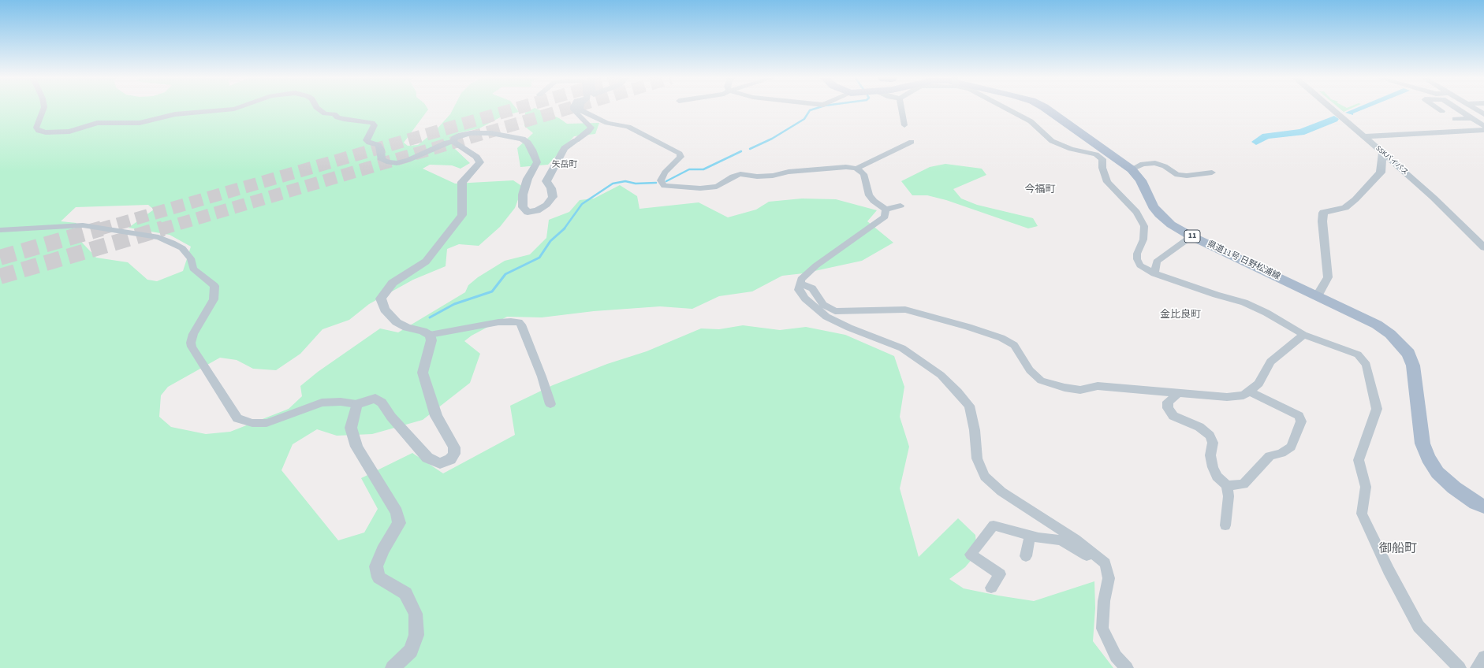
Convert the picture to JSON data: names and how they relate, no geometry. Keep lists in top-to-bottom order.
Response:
{
  "streets": {
    "main road": ["11", "県道11号 日野松浦線"],
    "street": ["SSKバイパス"]
  },
  "districts": [
    "矢岳町",
    "今福町",
    "金比良町",
    "御船町"
  ]
}
